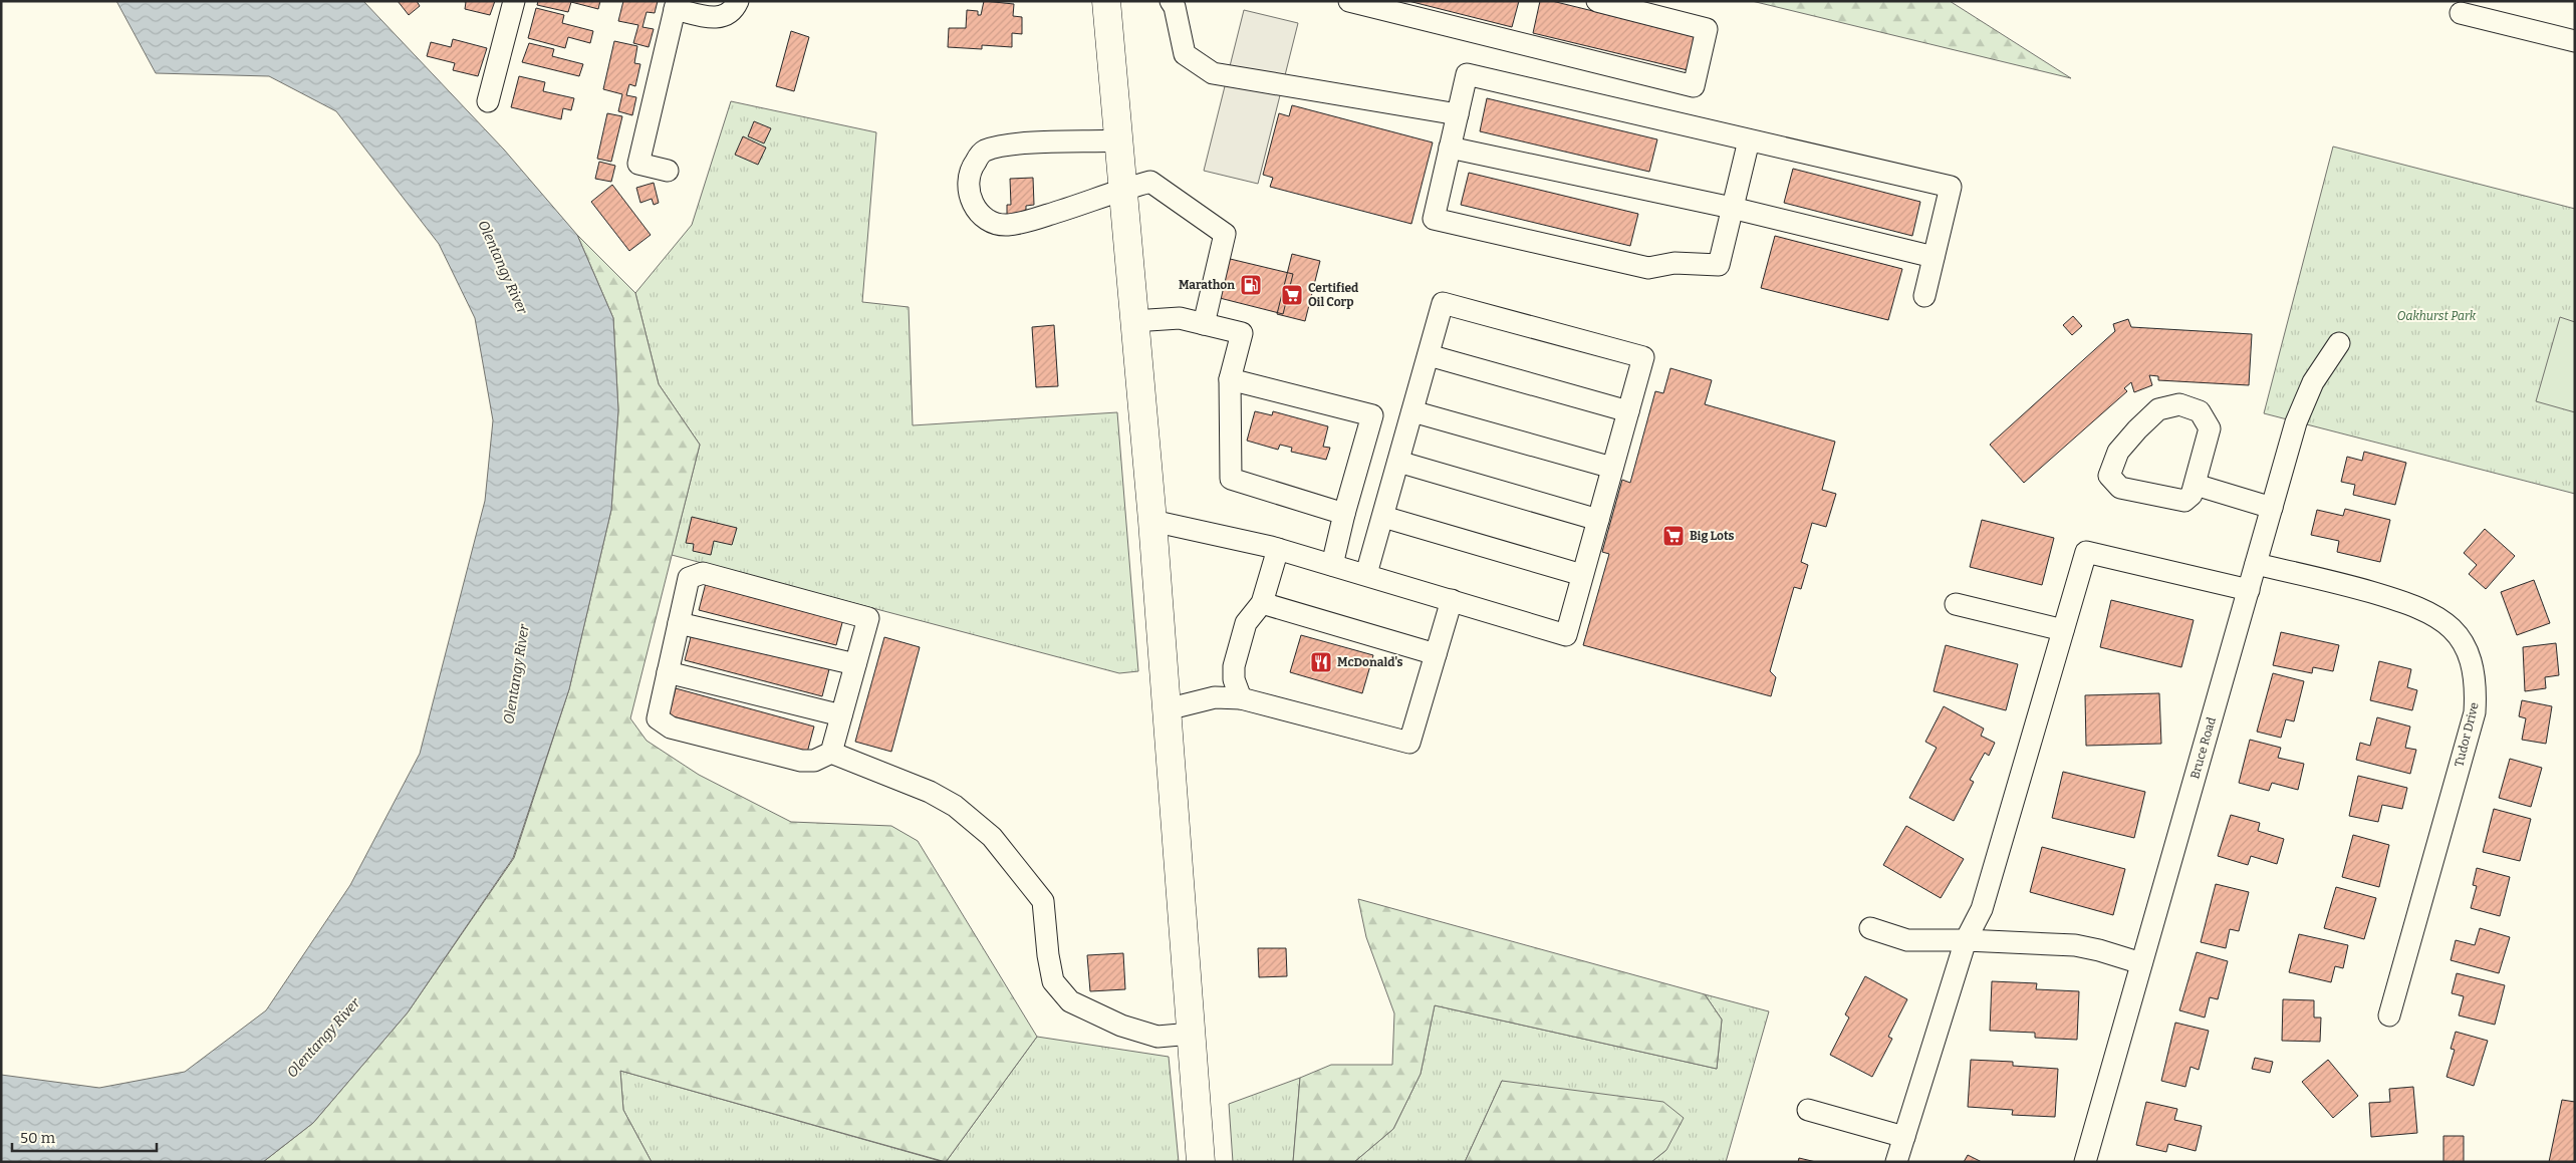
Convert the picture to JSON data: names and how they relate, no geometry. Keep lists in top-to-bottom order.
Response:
{
  "streets": {
    "street": ["Tudor Drive", "Bruce Road"]
  },
  "crossings": [
    ["Tudor Drive", "Bruce Road"]
  ],
  "water": ["Olentangy River"],
  "parks": ["Oakhurst Park"],
  "places": {
    "fuel station": ["Marathon"],
    "supermarket": ["Certified Oil Corp", "Big Lots"],
    "restaurant": ["McDonald's"]
  },
  "scale_bar": "50 m"
}
